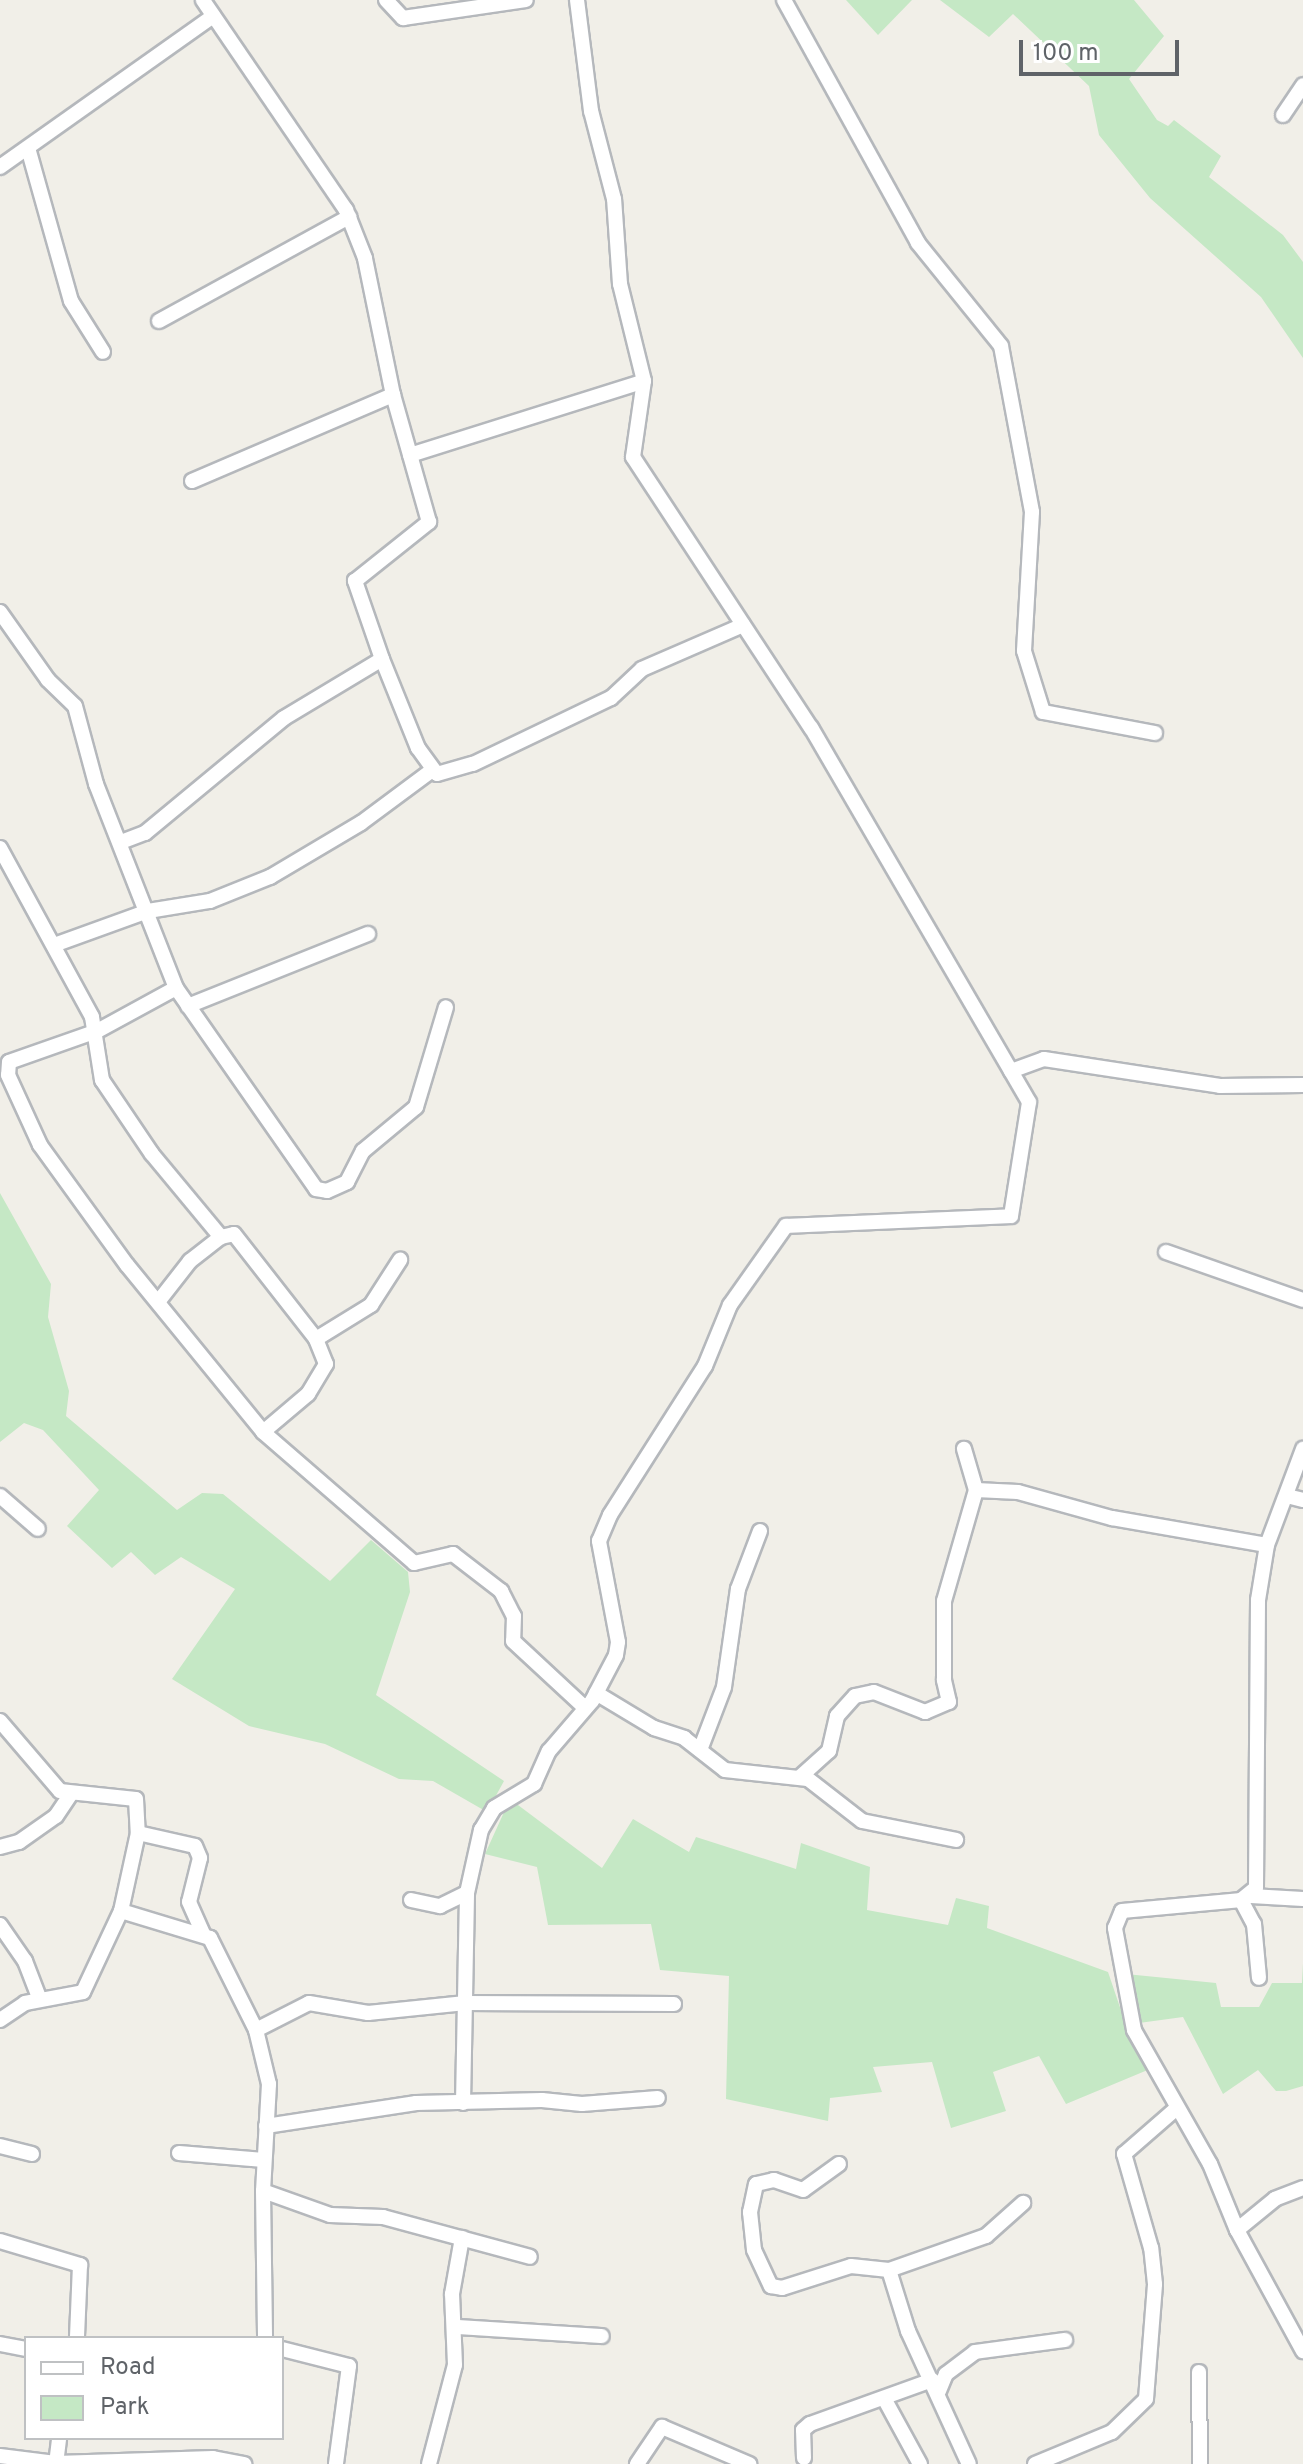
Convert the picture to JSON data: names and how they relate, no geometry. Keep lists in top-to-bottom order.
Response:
{
  "legend": ["Road", "Park"],
  "scale_bar": "100 m"
}
